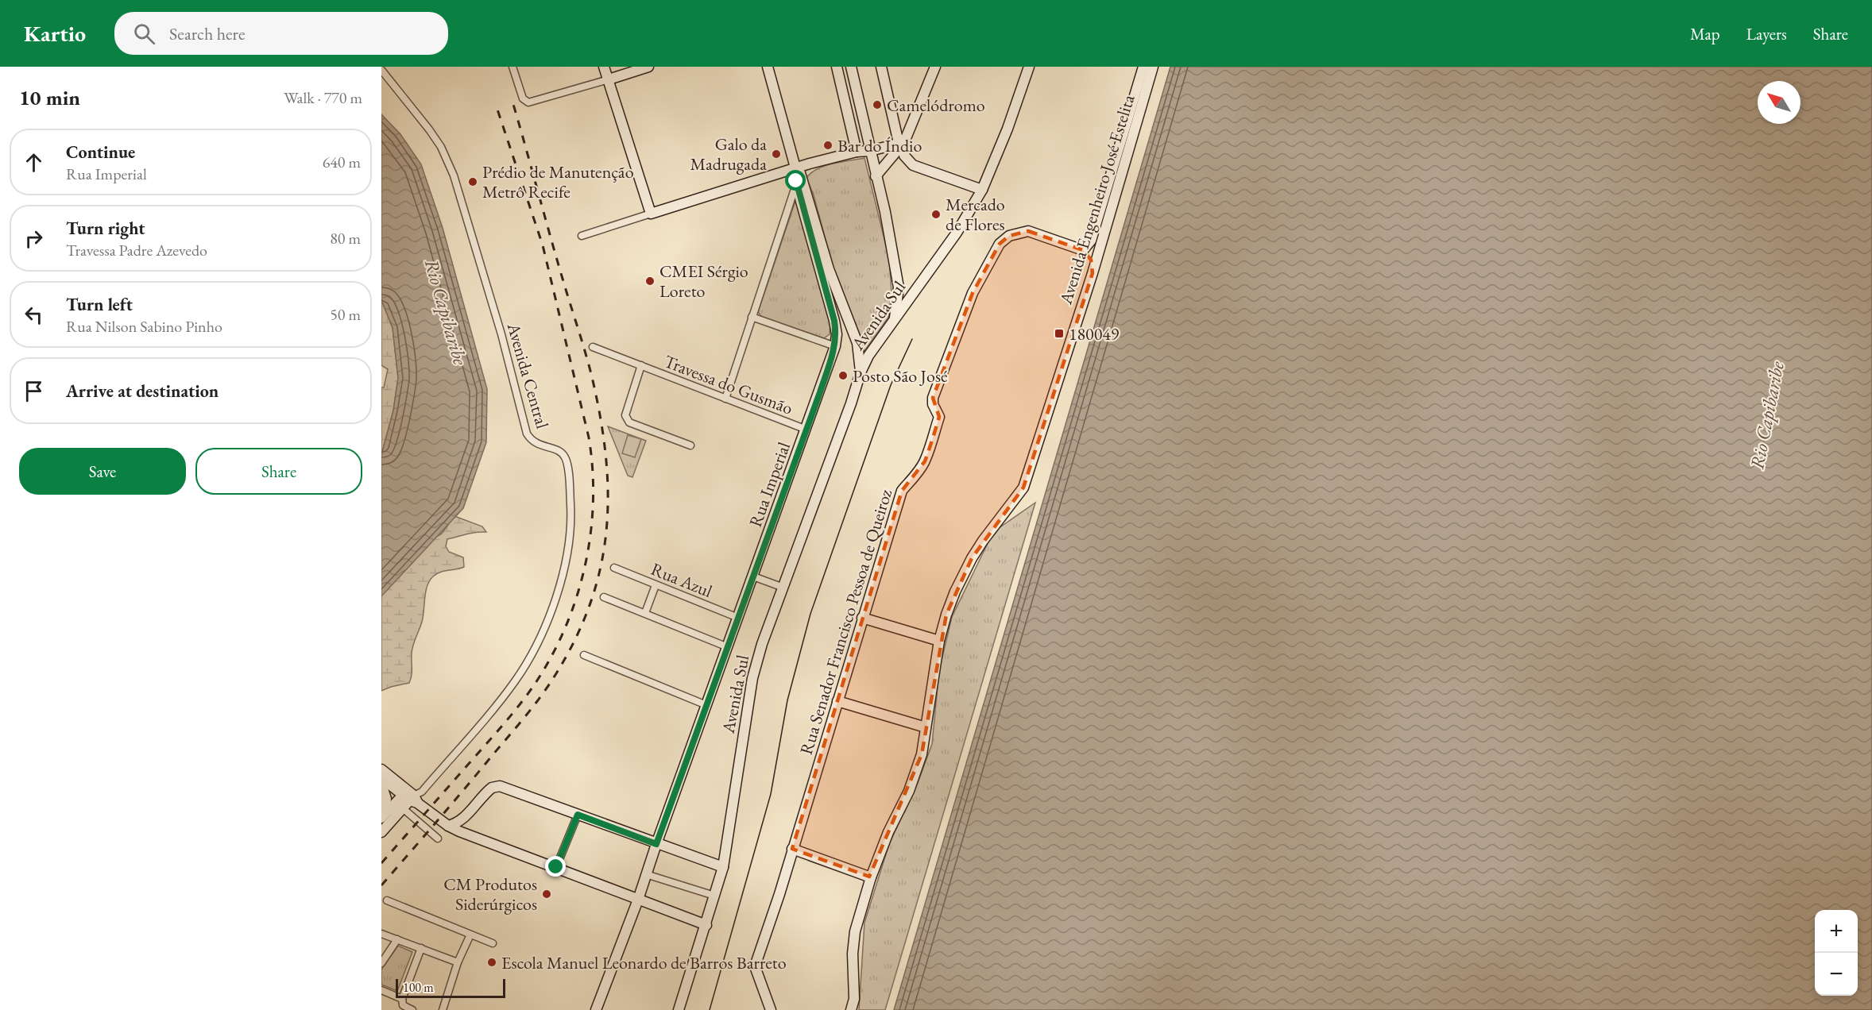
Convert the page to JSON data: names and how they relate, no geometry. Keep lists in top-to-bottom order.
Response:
{
  "streets": {
    "main road": [
      "Avenida Engenheiro José Estelita",
      "Avenida Sul",
      "Rua Imperial",
      "Rua Senador Francisco Pessoa de Queiroz"
    ],
    "street": ["Avenida Central", "Travessa do Gusmão", "Rua Azul"]
  },
  "crossings": [
    ["Avenida Engenheiro José Estelita", "Rua Senador Francisco Pessoa de Queiroz"],
    ["Avenida Sul", "Rua Imperial"],
    ["Travessa do Gusmão", "Rua Imperial"],
    ["Rua Imperial", "Rua Azul"]
  ],
  "water": ["Rio Capibaribe"],
  "places": {
    "other": [
      "Camelódromo",
      "Bar do Índio",
      "Galo da Madrugada",
      "Prédio de Manutenção Metrô Recife",
      "Mercado de Flores",
      "CMEI Sérgio Loreto",
      "Posto São José",
      "CM Produtos Siderúrgicos",
      "Escola Manuel Leonardo de Barros Barreto"
    ],
    "transit": ["180049"]
  },
  "scale_bar": "100 m",
  "north": "top left",
  "page": {
    "header": "Kartio",
    "search": "Search here",
    "nav": ["Map", "Layers", "Share"],
    "heading": ["10 min", "Walk · 770 m"],
    "list": [
      ["Continue", "Rua Imperial", "640 m"],
      ["Turn right", "Travessa Padre Azevedo", "80 m"],
      ["Turn left", "Rua Nilson Sabino Pinho", "50 m"],
      "Arrive at destination"
    ],
    "buttons": ["Save", "Share"],
    "map_buttons": ["+", "−"],
    "scale": "100 m"
  }
}
